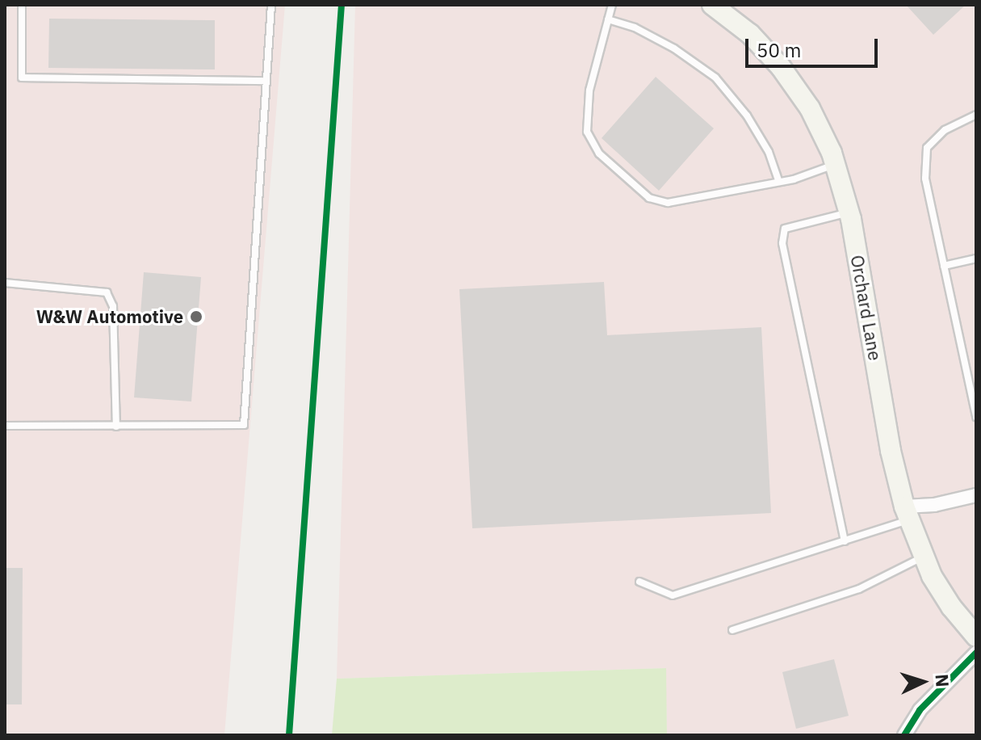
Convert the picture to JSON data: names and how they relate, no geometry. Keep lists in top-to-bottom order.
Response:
{
  "streets": {
    "main road": ["Orchard Lane"]
  },
  "places": ["W&W Automotive"],
  "scale_bar": "50 m",
  "north": "right"
}
